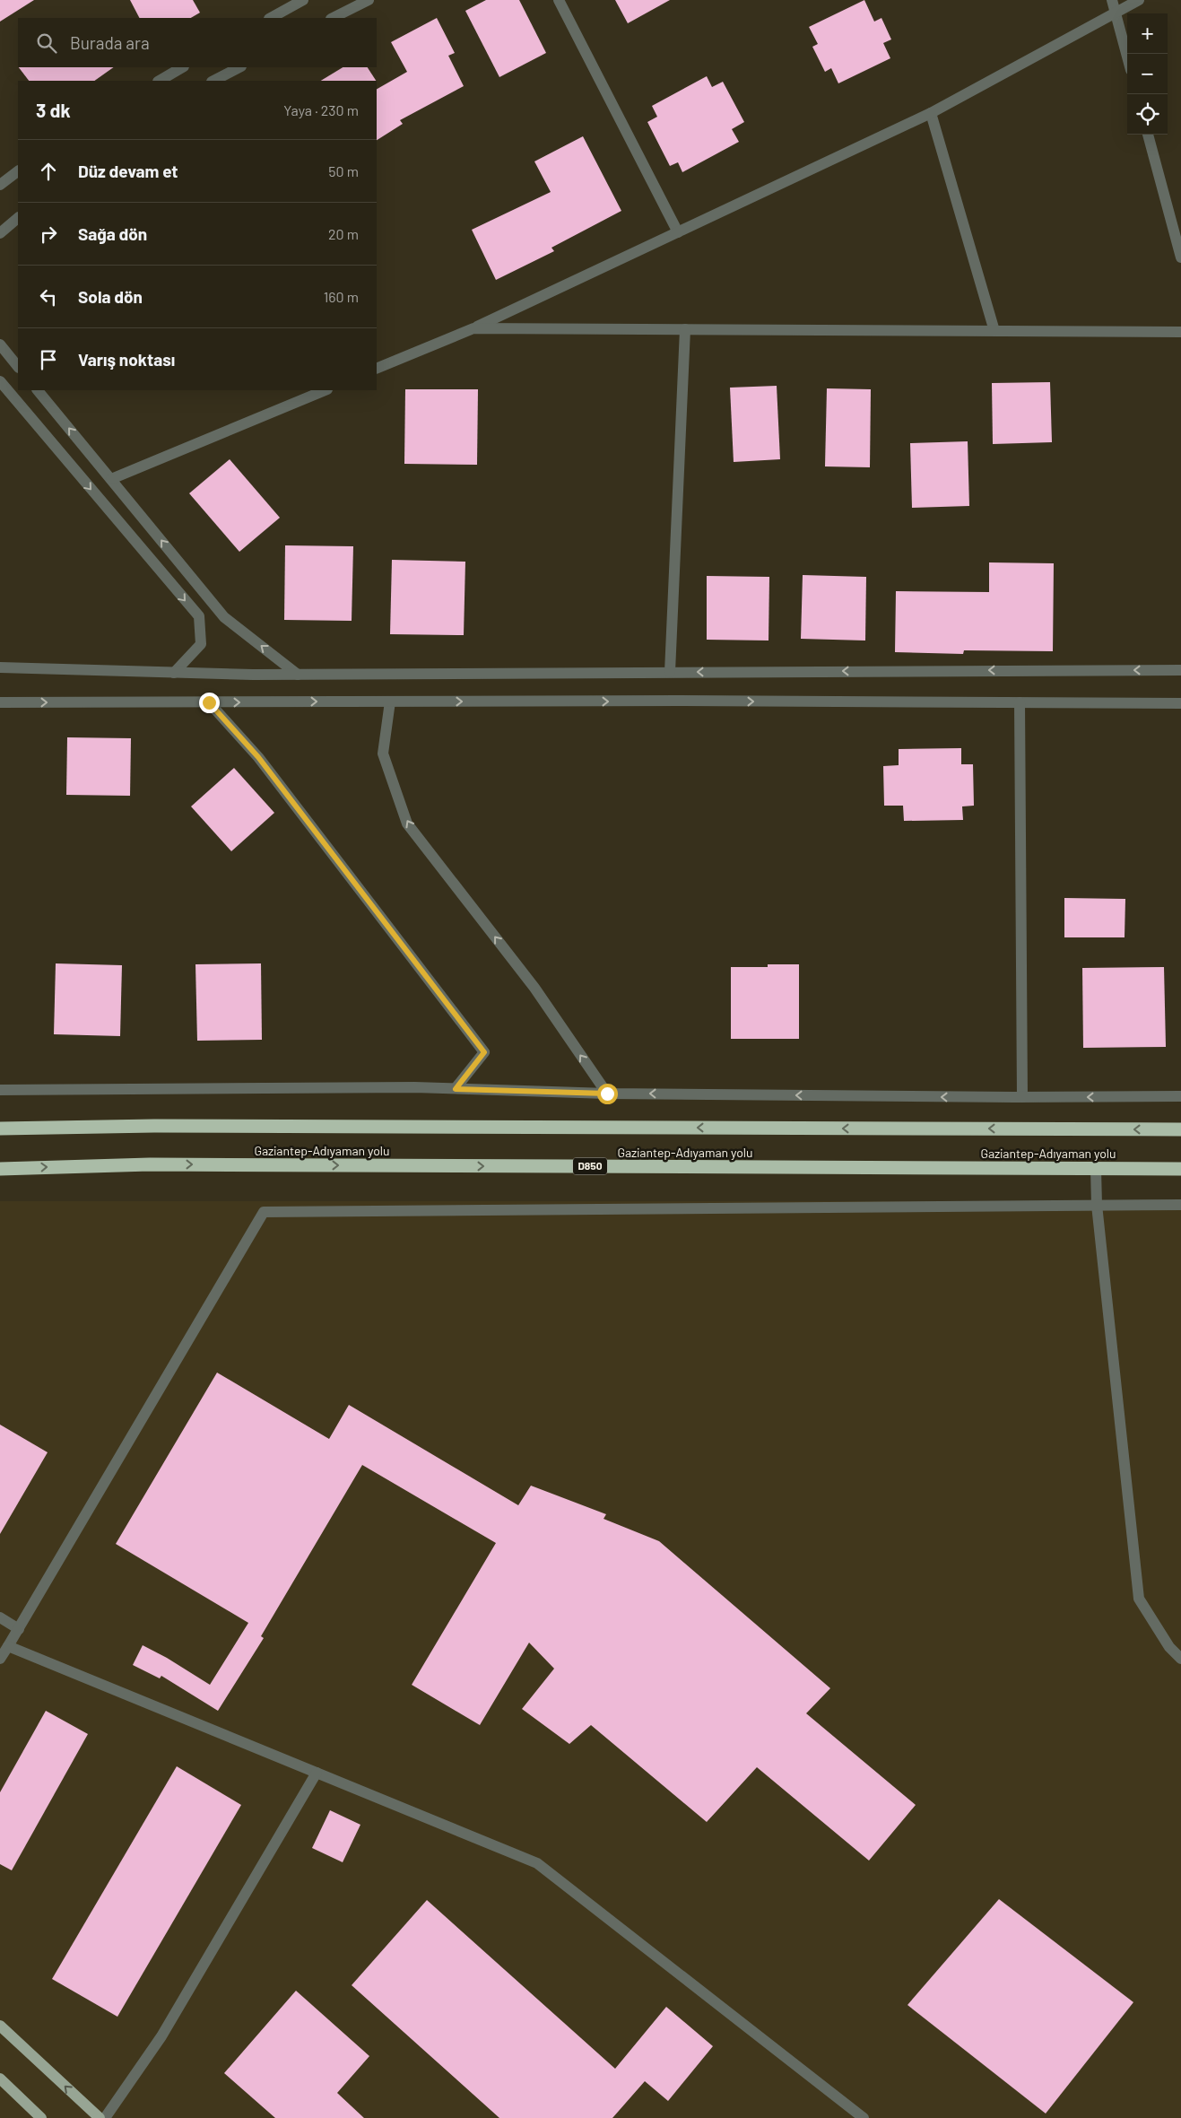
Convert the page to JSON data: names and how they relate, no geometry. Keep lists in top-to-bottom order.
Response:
{
  "streets": {
    "highway": ["Gaziantep-Adıyaman yolu", "D850"]
  },
  "page": {
    "map_buttons": ["+", "−"],
    "search": "Burada ara",
    "heading": ["3 dk", "Yaya · 230 m"],
    "list": [
      ["Düz devam et", "50 m"],
      ["Sağa dön", "20 m"],
      ["Sola dön", "160 m"],
      "Varış noktası"
    ]
  }
}
